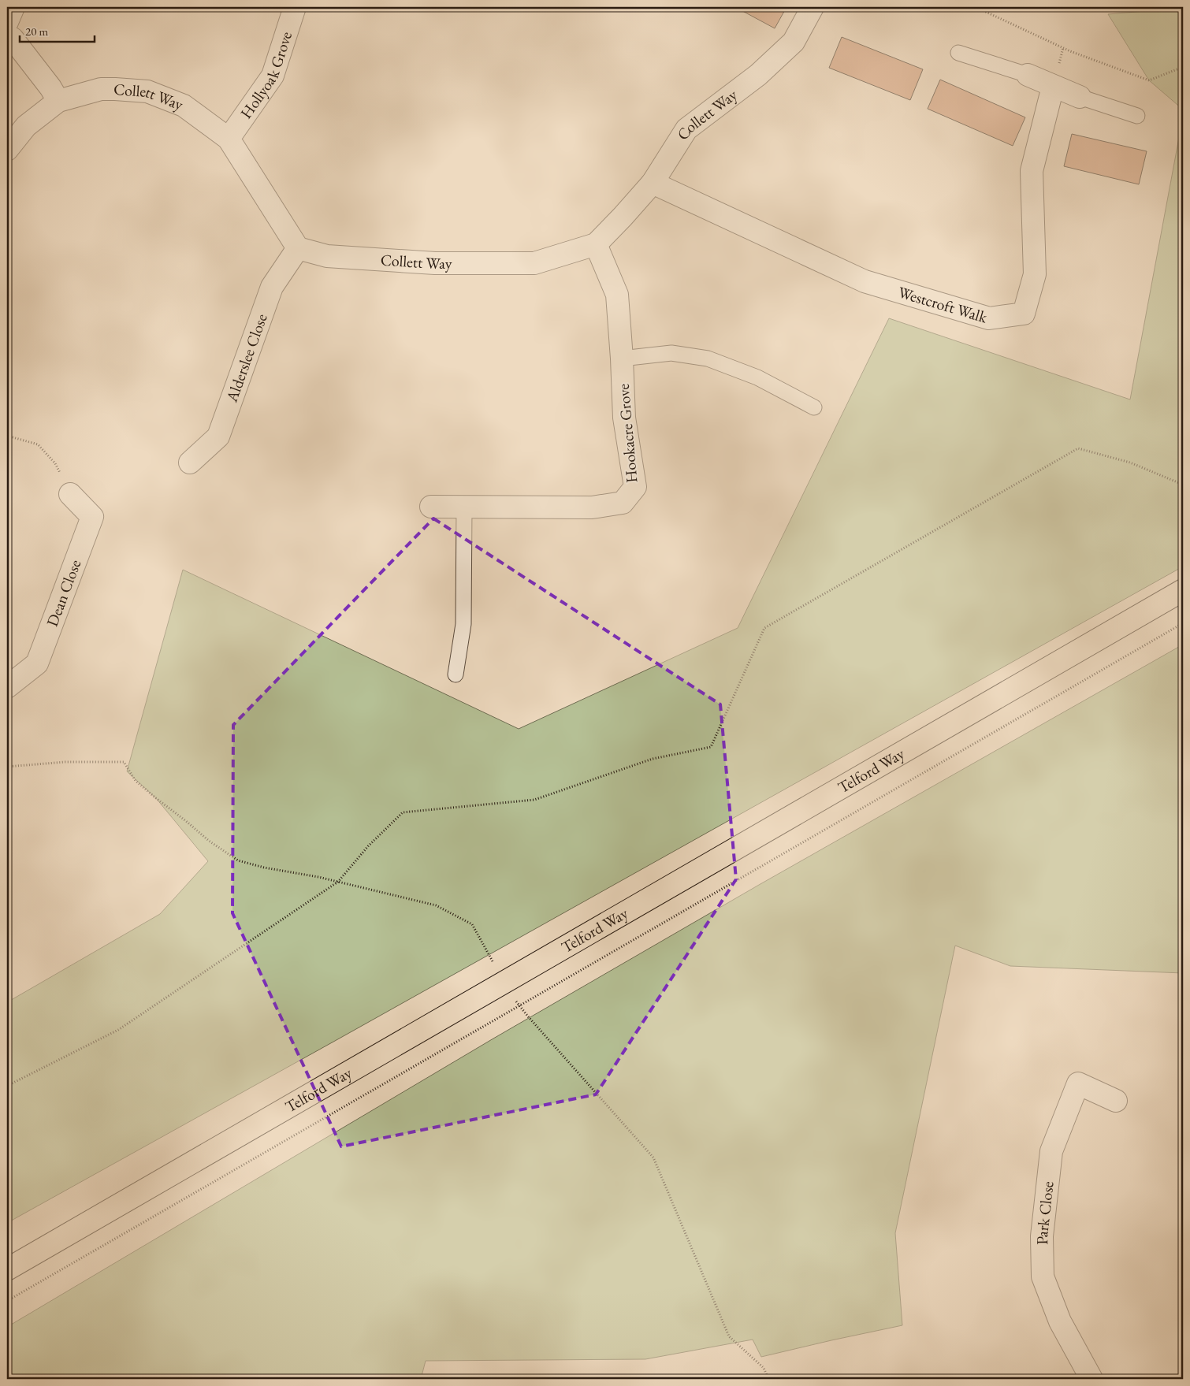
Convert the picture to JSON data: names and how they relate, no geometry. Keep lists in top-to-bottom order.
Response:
{
  "streets": {
    "main road": ["Telford Way"],
    "street": [
      "Hollyoak Grove",
      "Collett Way",
      "Westcroft Walk",
      "Alderslee Close",
      "Hookacre Grove",
      "Dean Close",
      "Park Close"
    ]
  },
  "crossings": [
    ["Hollyoak Grove", "Collett Way"],
    ["Collett Way", "Westcroft Walk"],
    ["Collett Way", "Alderslee Close"],
    ["Collett Way", "Hookacre Grove"]
  ],
  "scale_bar": "20 m"
}
